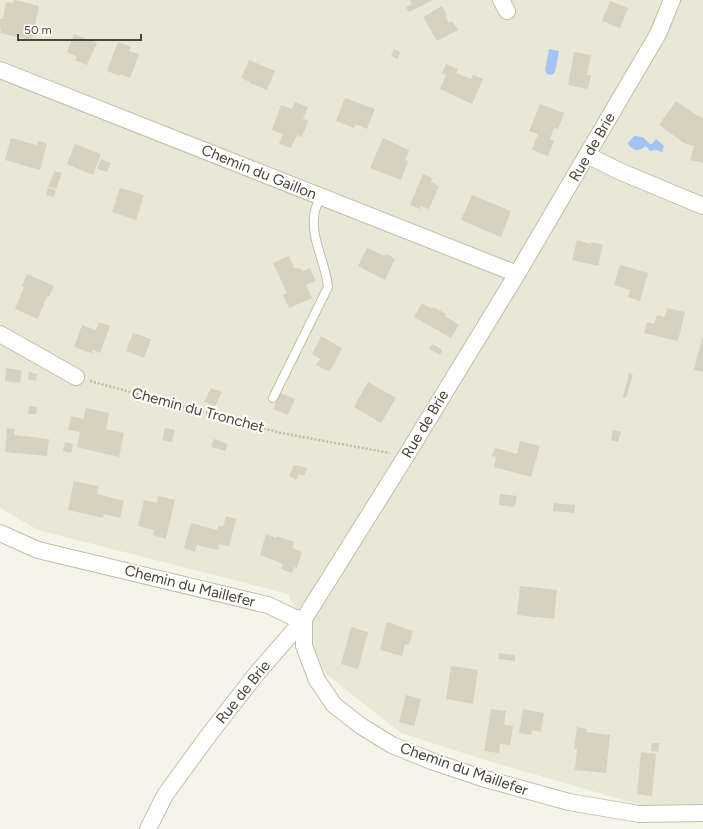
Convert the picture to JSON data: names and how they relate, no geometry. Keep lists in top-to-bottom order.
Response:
{
  "streets": {
    "street": ["Rue de Brie", "Chemin du Gaillon", "Chemin du Maillefer"],
    "path": ["Chemin du Tronchet"]
  },
  "crossings": [
    ["Rue de Brie", "Chemin du Gaillon"],
    ["Rue de Brie", "Chemin du Tronchet"],
    ["Rue de Brie", "Chemin du Maillefer"]
  ],
  "scale_bar": "50 m"
}
